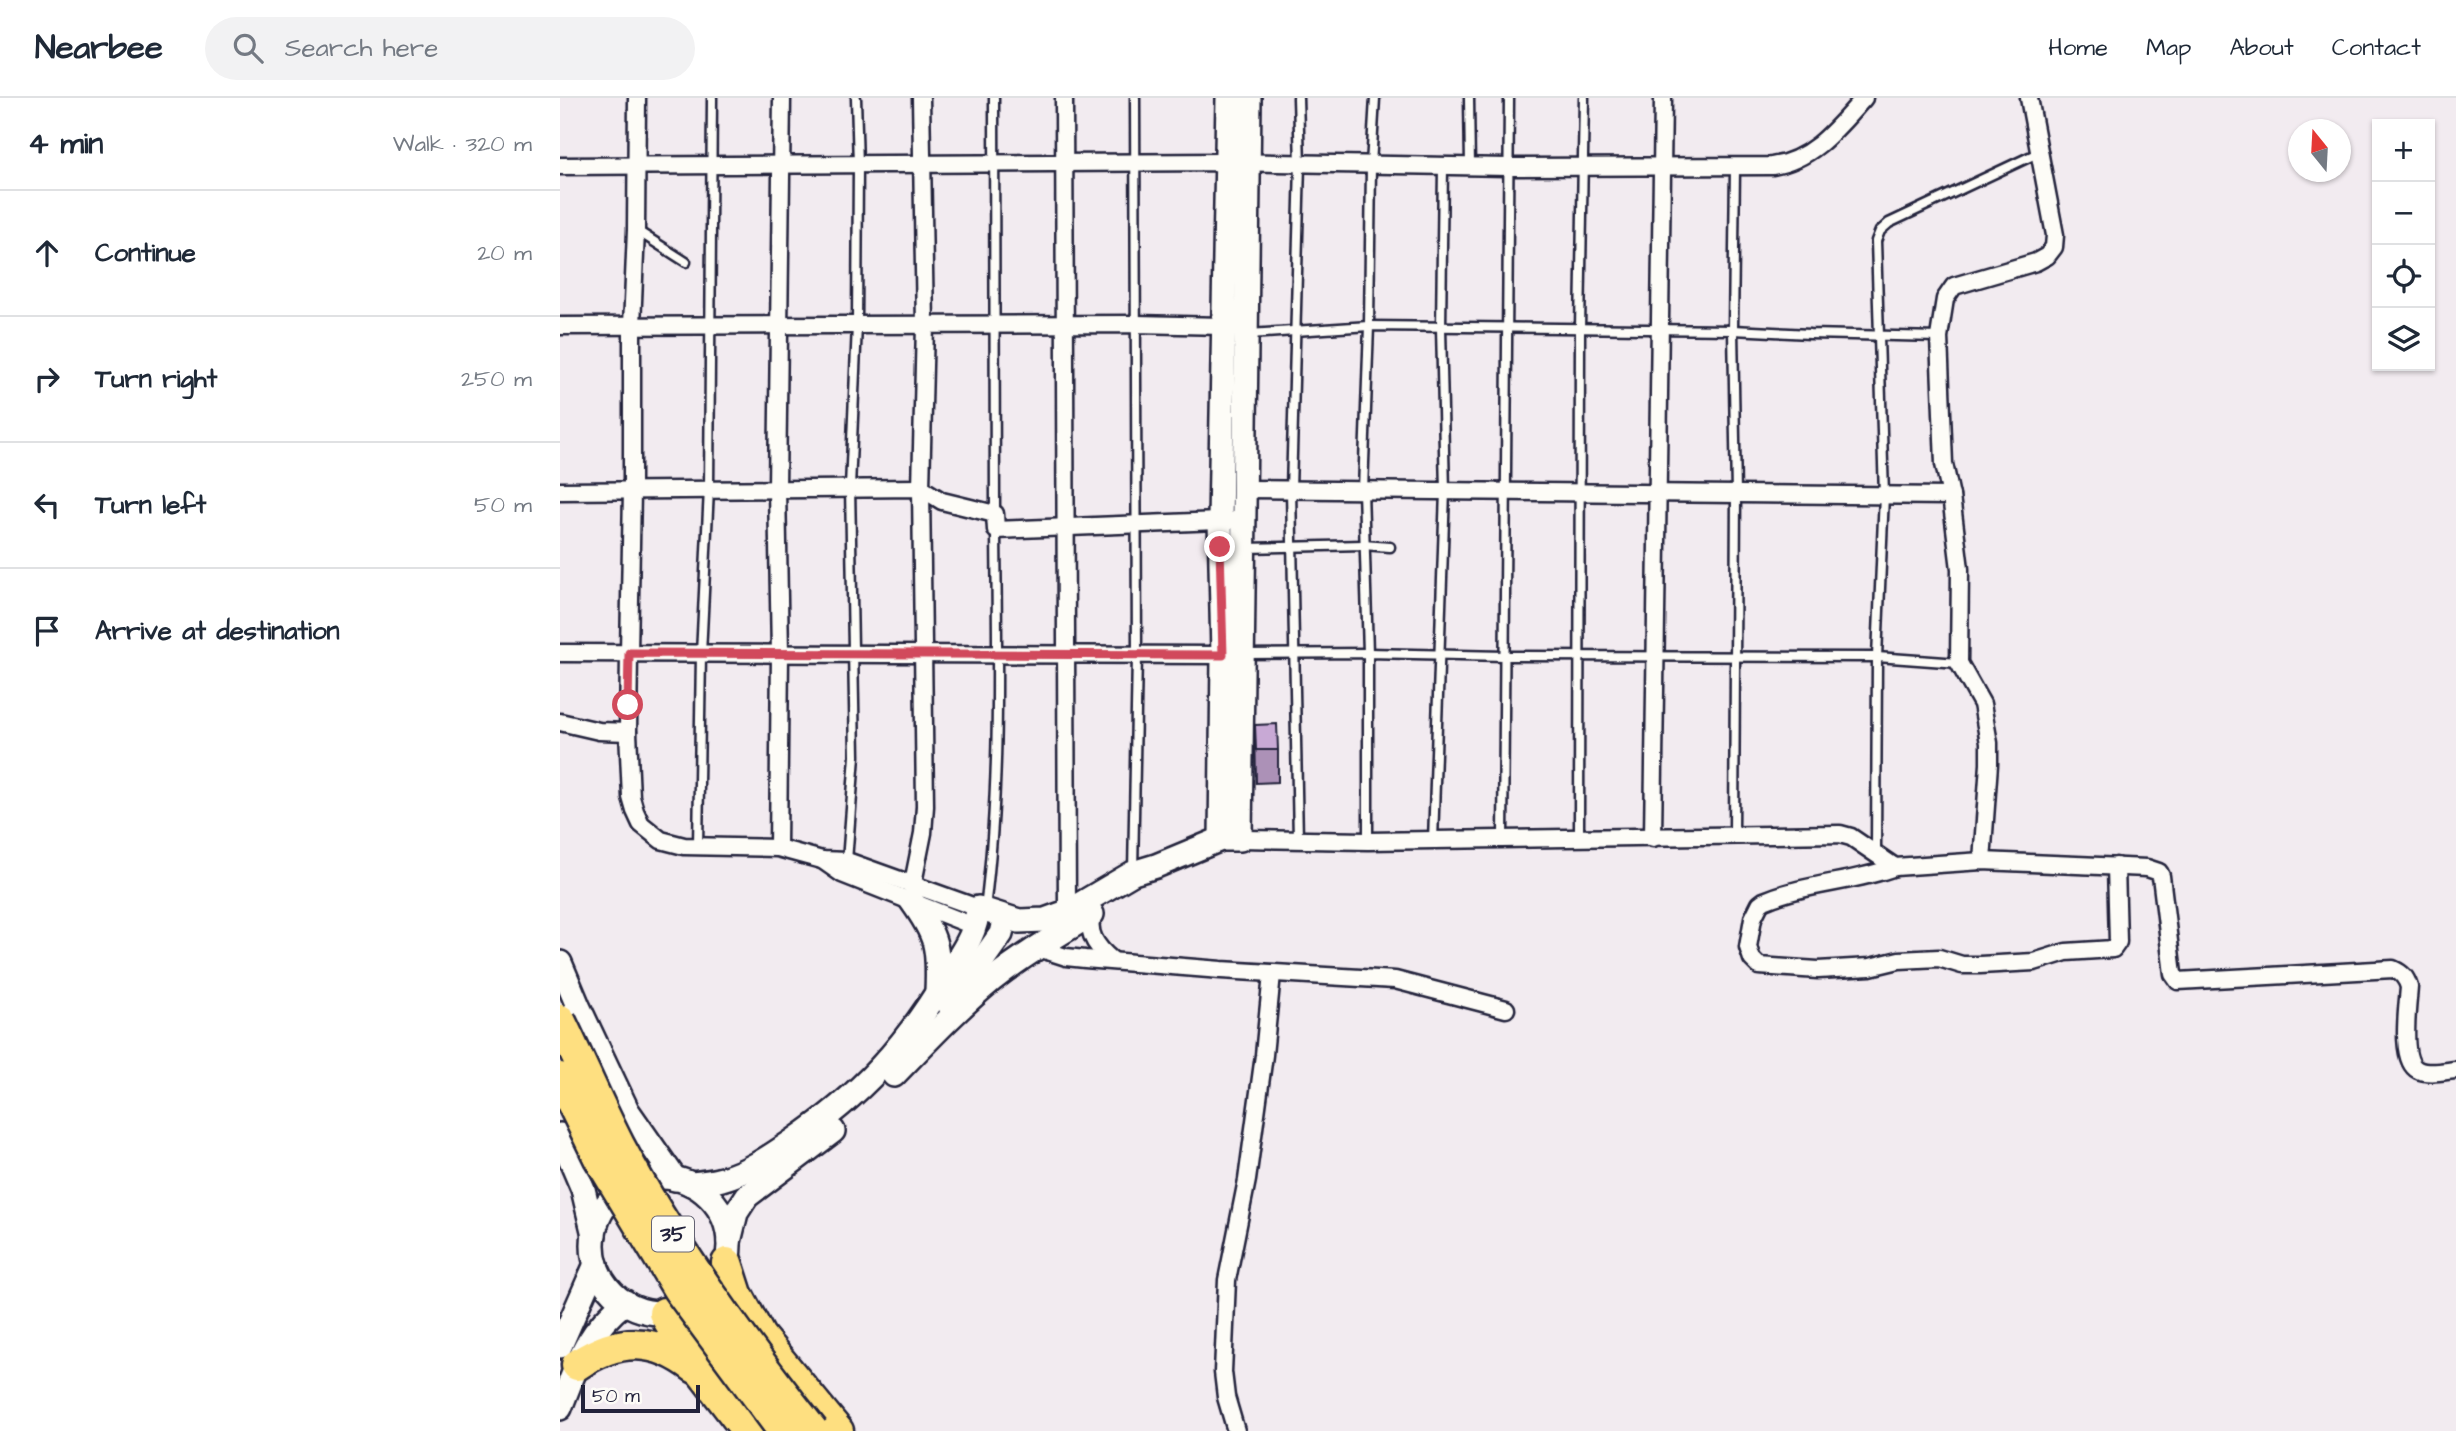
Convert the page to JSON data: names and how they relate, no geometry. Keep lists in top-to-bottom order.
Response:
{
  "streets": {
    "highway": ["35"]
  },
  "scale_bar": "50 m",
  "north": "top",
  "page": {
    "header": "Nearbee",
    "search": "Search here",
    "nav": [
      "Home",
      "Map",
      "About",
      "Contact"
    ],
    "heading": ["4 min", "Walk · 320 m"],
    "map_buttons": ["+", "−"],
    "list": [
      ["Continue", "20 m"],
      ["Turn right", "250 m"],
      ["Turn left", "50 m"],
      "Arrive at destination"
    ],
    "scale": "50 m"
  }
}
